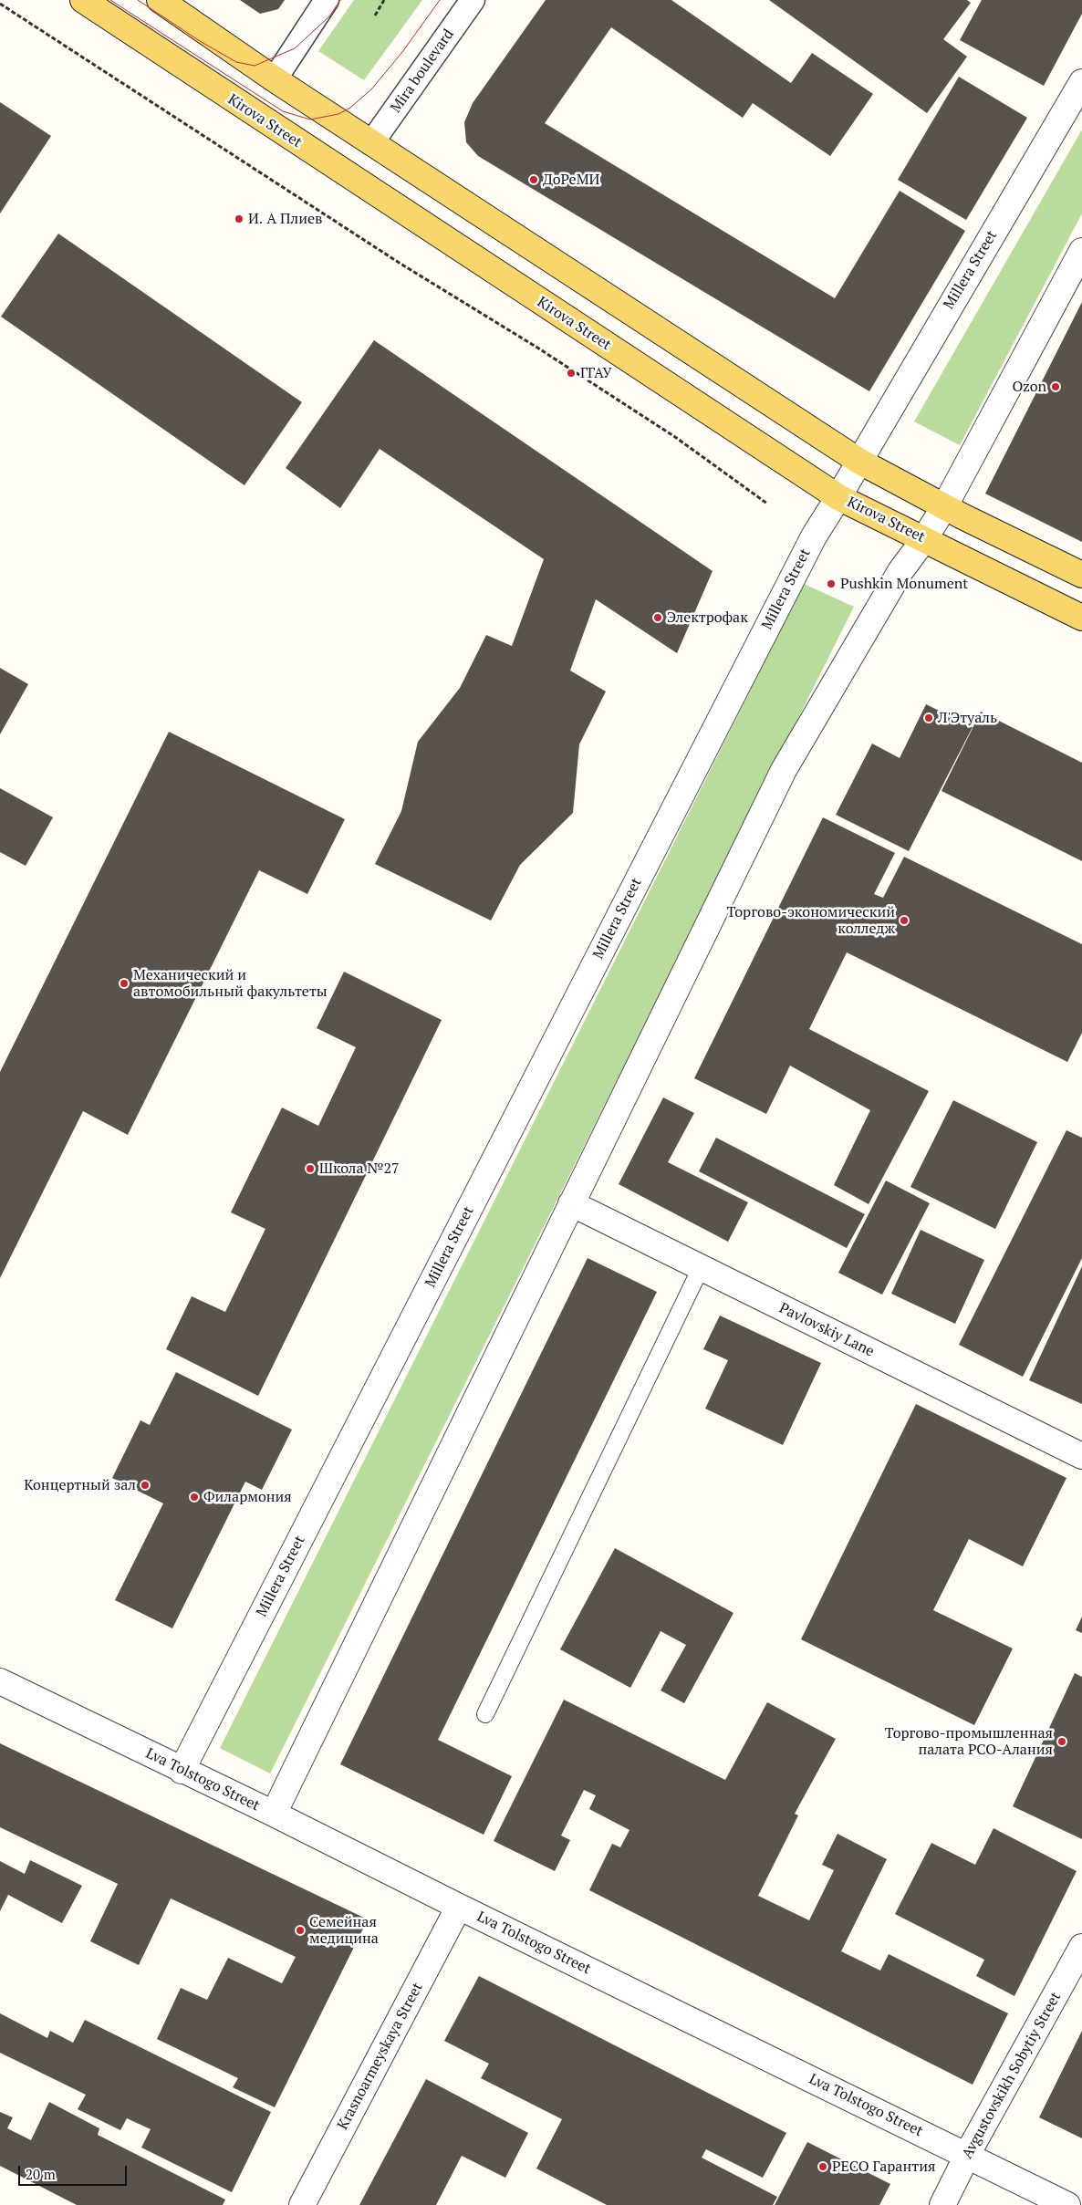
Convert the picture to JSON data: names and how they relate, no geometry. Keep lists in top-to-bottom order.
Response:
{
  "streets": {
    "main road": ["Kirova Street"],
    "street": [
      "Mira boulevard",
      "Millera Street",
      "Pavlovskiy Lane",
      "Lva Tolstogo Street",
      "Krasnoarmeyskaya Street",
      "Avgustovskikh Sobytiy Street"
    ]
  },
  "crossings": [
    ["Kirova Street", "Millera Street"],
    ["Millera Street", "Lva Tolstogo Street"],
    ["Lva Tolstogo Street", "Krasnoarmeyskaya Street"],
    ["Lva Tolstogo Street", "Avgustovskikh Sobytiy Street"]
  ],
  "places": [
    "ДоРеМИ",
    "И. А Плиев",
    "ГГАУ",
    "Ozon",
    "Pushkin Monument",
    "Электрофак",
    "Л'Этуаль",
    "Торгово-экономический колледж",
    "Механический и автомобильный факультеты",
    "Школа №27",
    "Концертный зал",
    "Филармония",
    "Торгово-промышленная палата РСО-Алания",
    "Семейная медицина",
    "РЕСО Гарантия"
  ],
  "scale_bar": "20 m"
}
